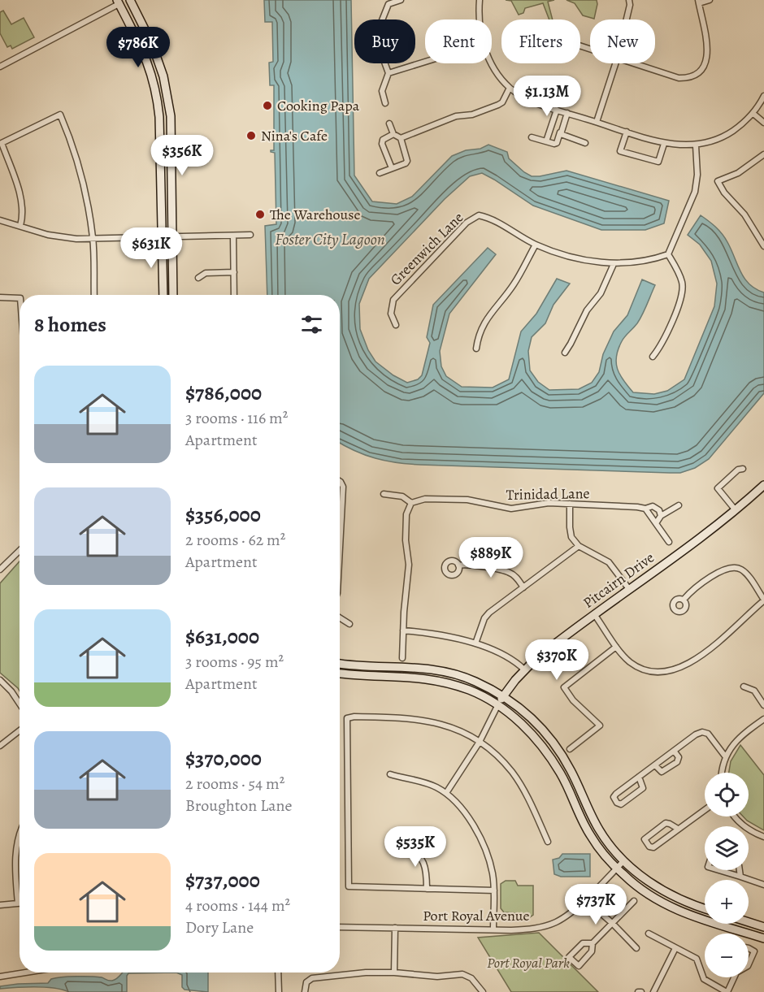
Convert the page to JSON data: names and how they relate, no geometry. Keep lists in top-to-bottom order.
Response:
{
  "streets": {
    "street": [
      "Greenwich Lane",
      "Trinidad Lane",
      "Pitcairn Drive",
      "Port Royal Avenue"
    ]
  },
  "water": ["Foster City Lagoon"],
  "parks": ["Port Royal Park"],
  "places": ["Cooking Papa", "Nina's Cafe", "The Warehouse"],
  "page": {
    "chip": [
      "Buy",
      "Rent",
      "Filters",
      "New"
    ],
    "price": [
      "$786K",
      "$1.13M",
      "$356K",
      "$631K",
      "$889K",
      "$370K",
      "$535K",
      "$737K"
    ],
    "heading": "8 homes",
    "list": [
      {
        "name": "$786,000",
        "note": "3 rooms · 116 m² · Apartment"
      },
      {
        "name": "$356,000",
        "note": "2 rooms · 62 m² · Apartment"
      },
      {
        "name": "$631,000",
        "note": "3 rooms · 95 m² · Apartment"
      },
      {
        "name": "$370,000",
        "note": "2 rooms · 54 m² · Broughton Lane"
      },
      {
        "name": "$737,000",
        "note": "4 rooms · 144 m² · Dory Lane"
      }
    ],
    "map_buttons": ["+", "−"]
  }
}
